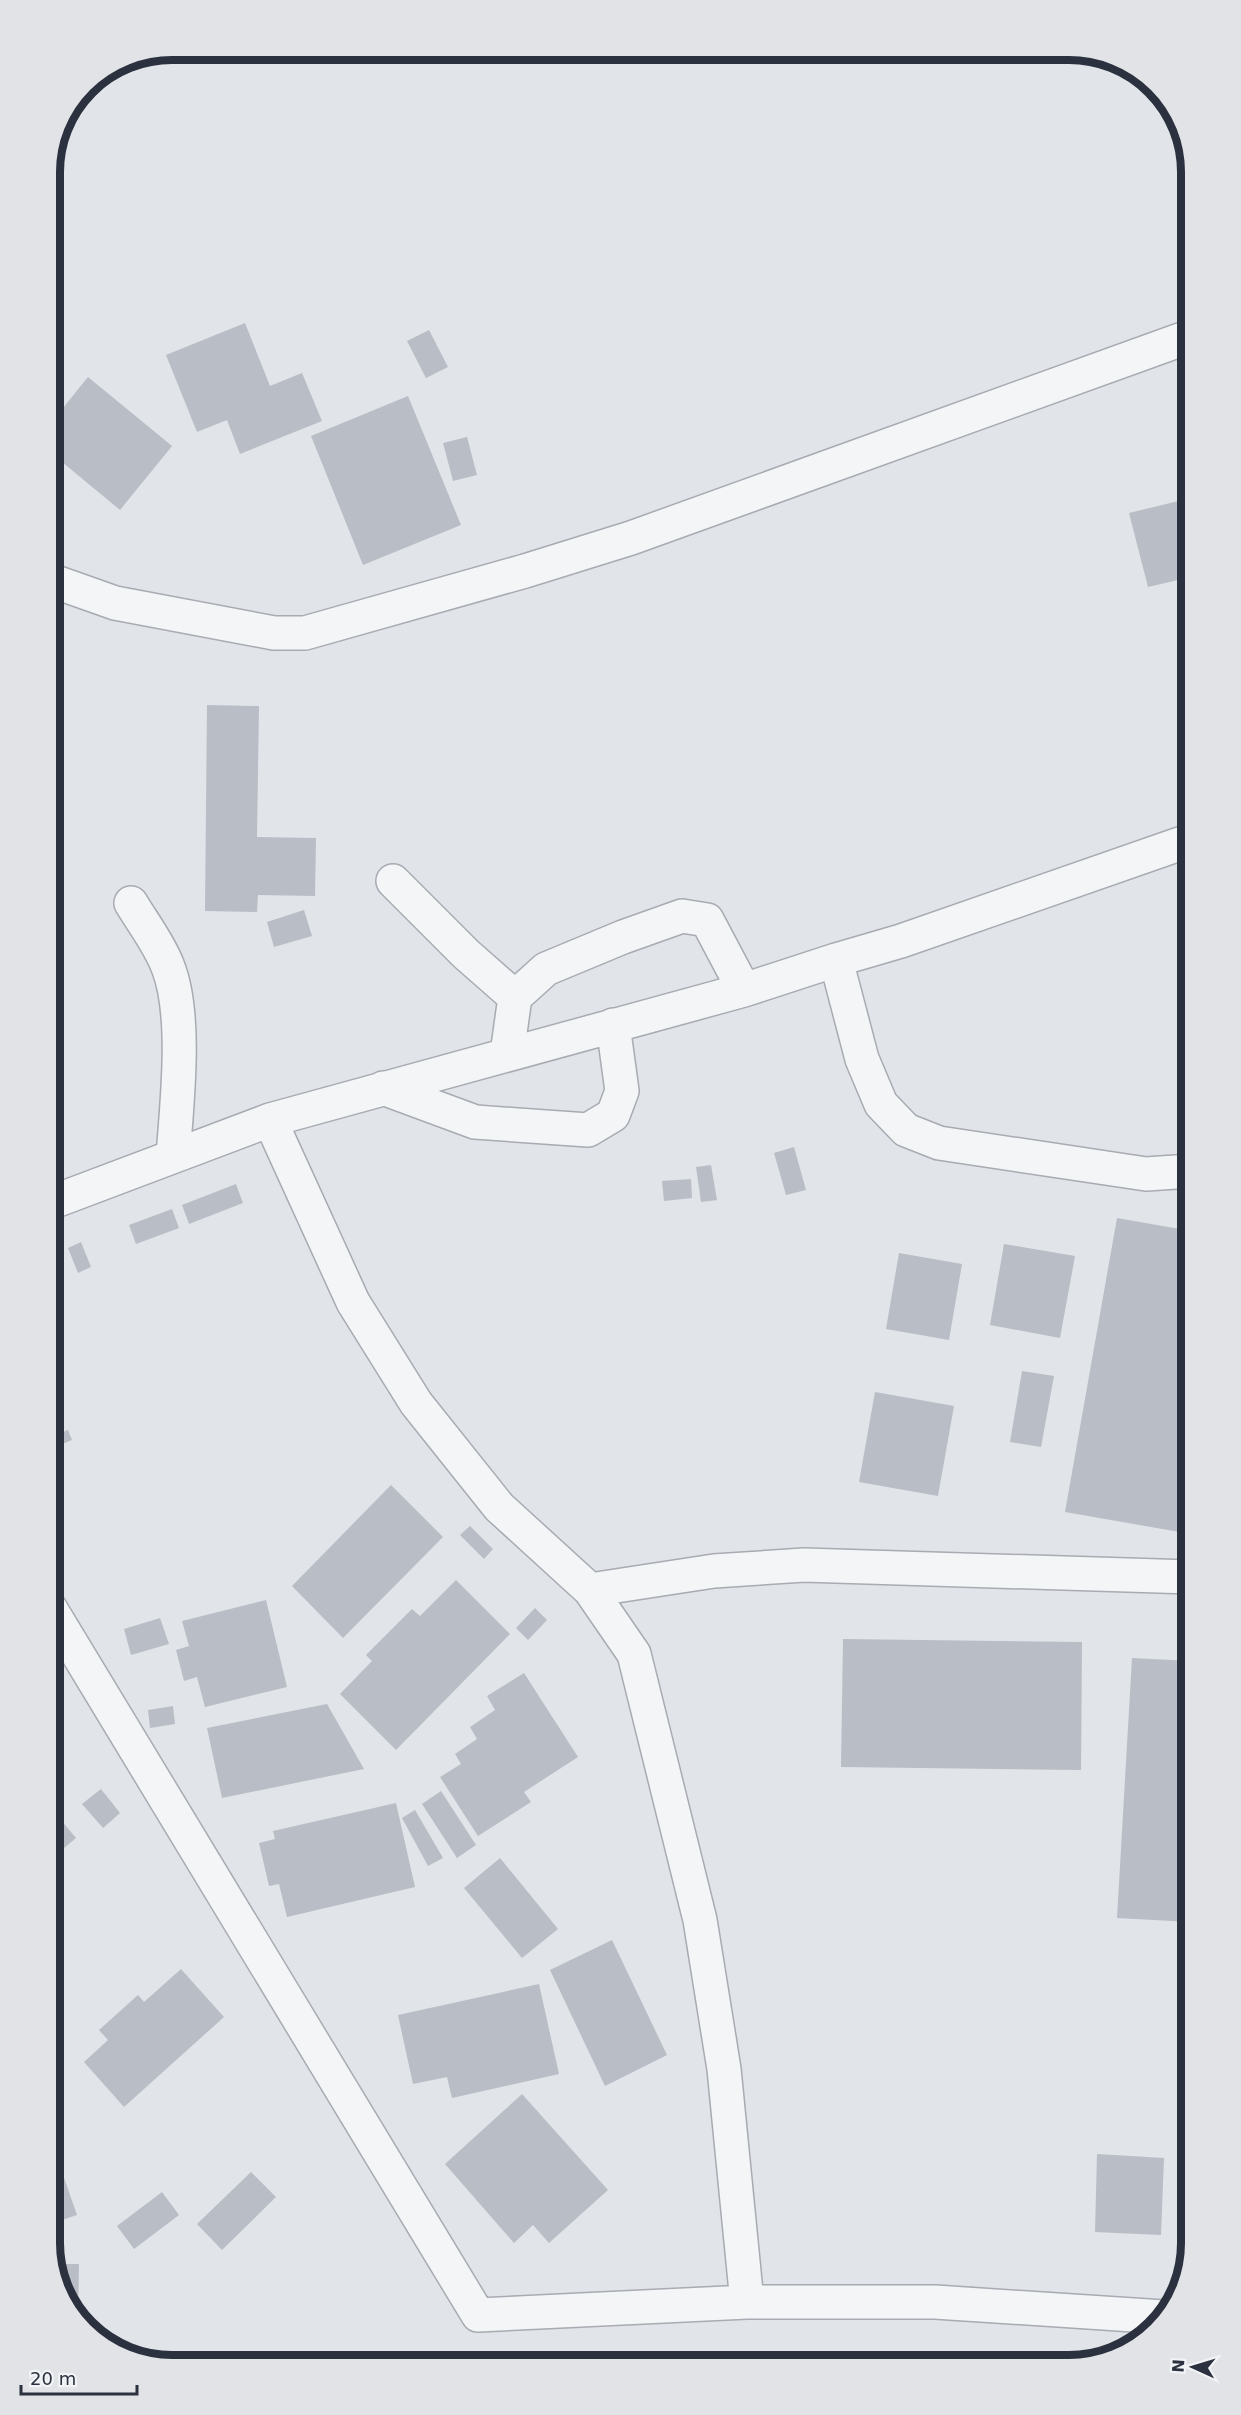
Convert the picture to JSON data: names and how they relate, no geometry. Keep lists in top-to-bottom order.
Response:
{
  "scale_bar": "20 m",
  "north": "left"
}
